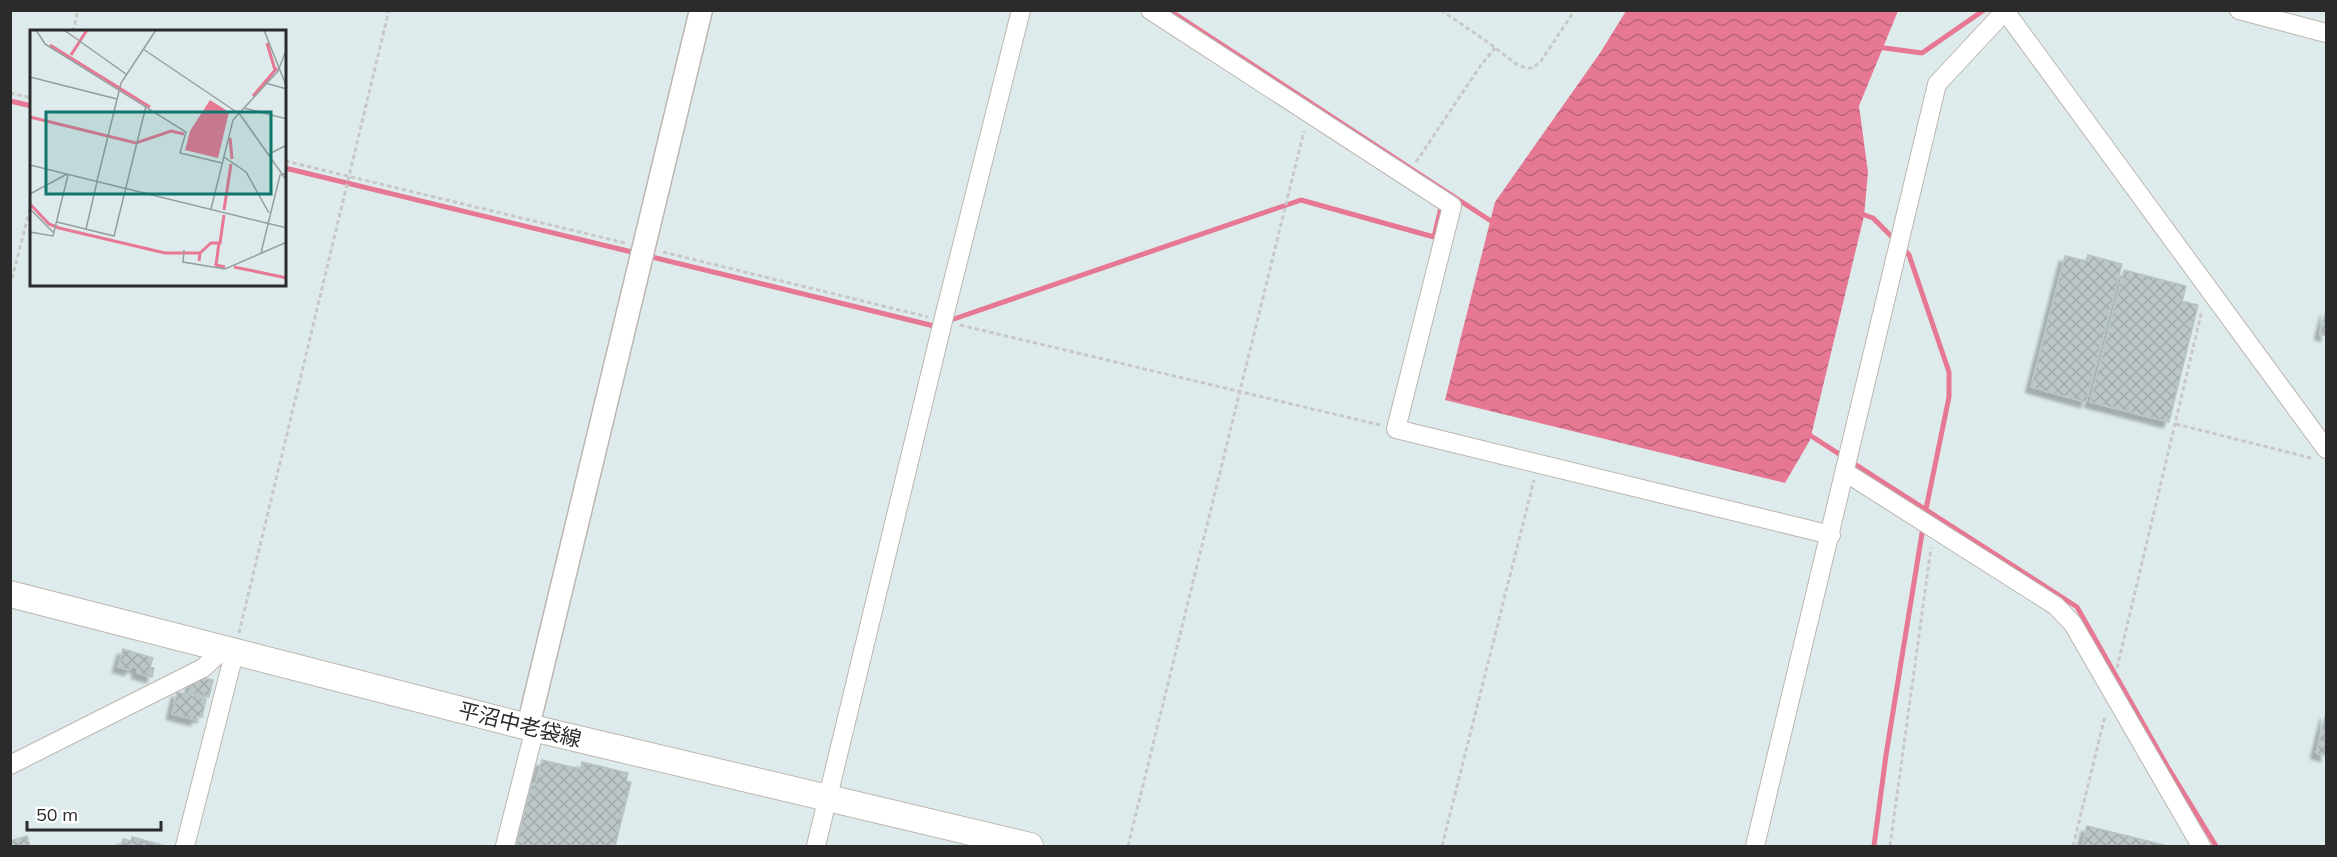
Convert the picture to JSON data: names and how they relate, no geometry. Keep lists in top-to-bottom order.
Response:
{
  "streets": {
    "main road": ["平沼中老袋線"]
  },
  "scale_bar": "50 m"
}
